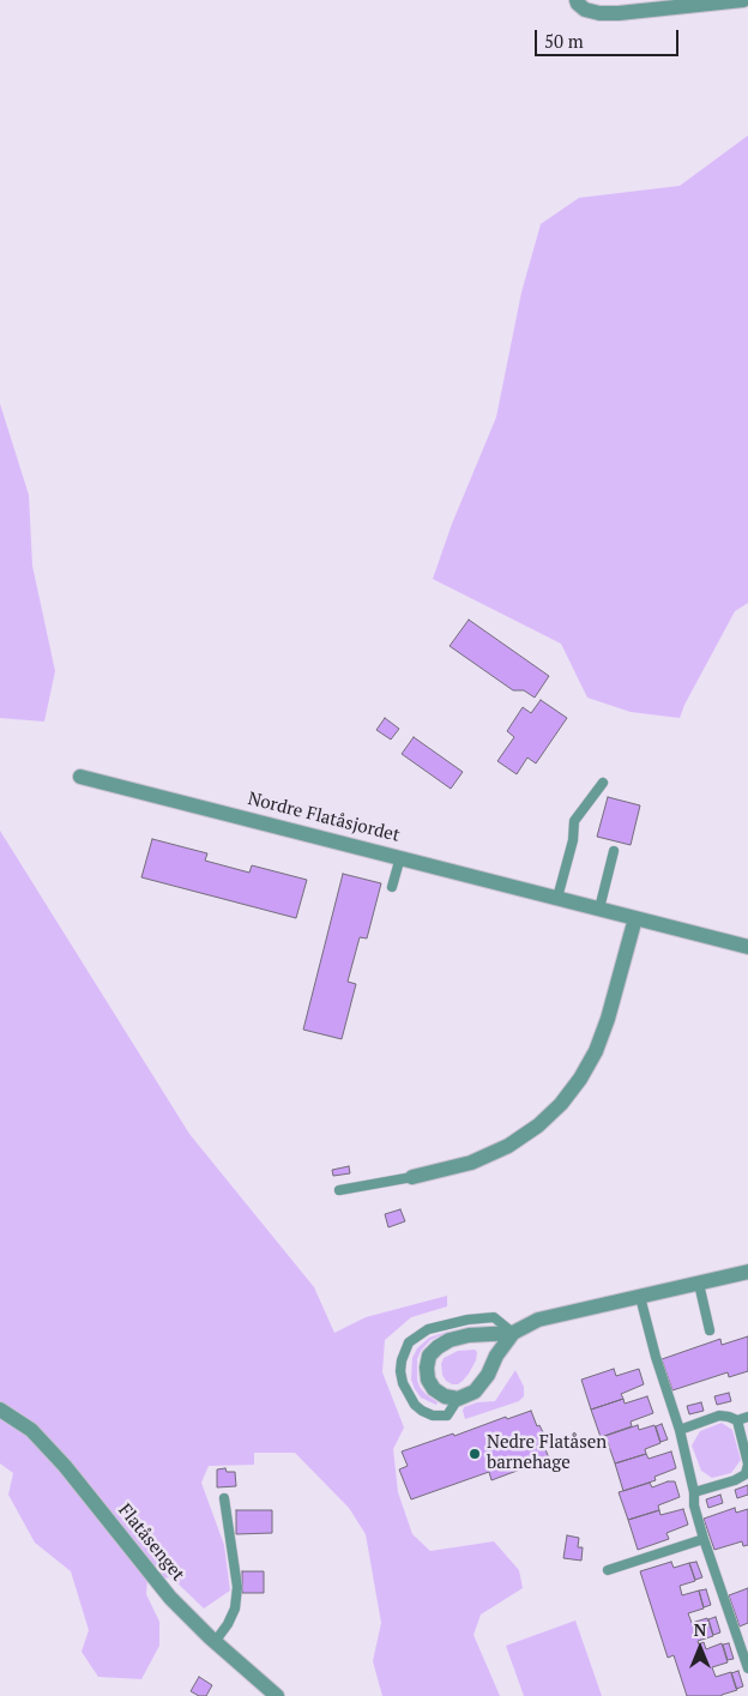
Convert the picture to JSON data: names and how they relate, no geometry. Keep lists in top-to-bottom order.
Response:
{
  "streets": {
    "street": ["Nordre Flatåsjordet", "Flatåsenget"]
  },
  "places": ["Nedre Flatåsen barnehage"],
  "scale_bar": "50 m",
  "north": "top"
}
